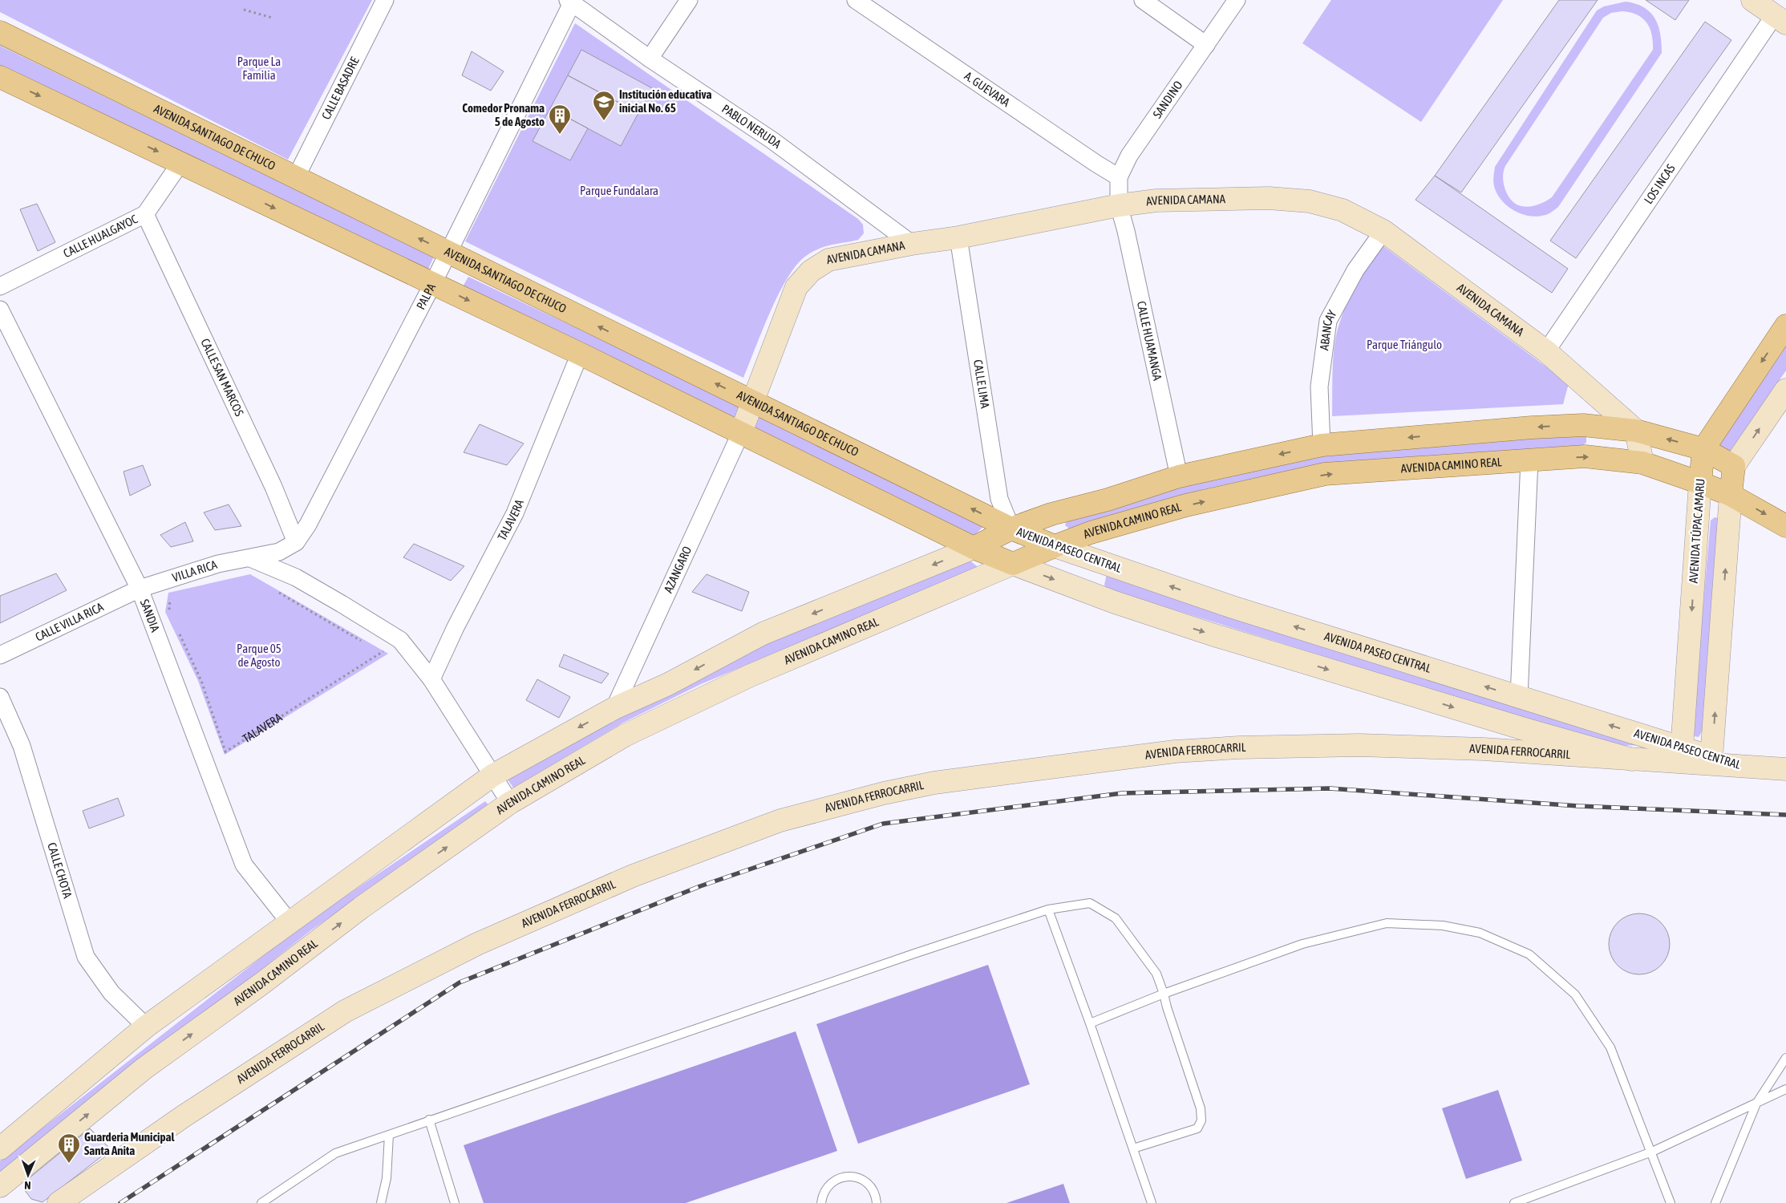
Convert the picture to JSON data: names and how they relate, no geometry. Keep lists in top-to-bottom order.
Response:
{
  "streets": {
    "main road": [
      "AVENIDA SANTIAGO DE CHUCO",
      "AVENIDA CAMINO REAL",
      "AVENIDA TÚPAC AMARU",
      "AVENIDA PASEO CENTRAL"
    ],
    "street": [
      "CALLE BASADRE",
      "A. GUEVARA",
      "SANDINO",
      "PABLO NERUDA",
      "LOS INCAS",
      "AVENIDA CAMANA",
      "CALLE HUALGAYOC",
      "PALPA",
      "ABANCAY",
      "CALLE HUAMANGA",
      "CALLE SAN MARCOS",
      "CALLE LIMA",
      "TALAVERA",
      "AZANGARO",
      "VILLA RICA",
      "SANDIA",
      "CALLE VILLA RICA",
      "AVENIDA FERROCARRIL",
      "CALLE CHOTA"
    ]
  },
  "crossings": [
    ["CALLE BASADRE", "AVENIDA SANTIAGO DE CHUCO"],
    ["A. GUEVARA", "SANDINO"],
    ["SANDINO", "AVENIDA CAMANA"],
    ["SANDINO", "CALLE HUAMANGA"],
    ["PABLO NERUDA", "AVENIDA CAMANA"],
    ["PABLO NERUDA", "PALPA"],
    ["AVENIDA SANTIAGO DE CHUCO", "AVENIDA CAMANA"],
    ["AVENIDA SANTIAGO DE CHUCO", "PALPA"],
    ["AVENIDA SANTIAGO DE CHUCO", "CALLE LIMA"],
    ["AVENIDA SANTIAGO DE CHUCO", "AVENIDA PASEO CENTRAL"],
    ["LOS INCAS", "AVENIDA CAMANA"],
    ["AVENIDA CAMANA", "ABANCAY"],
    ["AVENIDA CAMANA", "CALLE HUAMANGA"],
    ["AVENIDA CAMANA", "CALLE LIMA"],
    ["AVENIDA CAMANA", "AZANGARO"],
    ["CALLE HUALGAYOC", "CALLE SAN MARCOS"],
    ["PALPA", "CALLE SAN MARCOS"],
    ["PALPA", "VILLA RICA"],
    ["CALLE LIMA", "AVENIDA PASEO CENTRAL"],
    ["AVENIDA CAMINO REAL", "AVENIDA TÚPAC AMARU"],
    ["AVENIDA CAMINO REAL", "AVENIDA PASEO CENTRAL"],
    ["TALAVERA", "SANDIA"],
    ["AVENIDA TÚPAC AMARU", "AVENIDA PASEO CENTRAL"],
    ["AVENIDA TÚPAC AMARU", "AVENIDA FERROCARRIL"],
    ["AVENIDA PASEO CENTRAL", "AVENIDA FERROCARRIL"],
    ["VILLA RICA", "SANDIA"],
    ["VILLA RICA", "CALLE VILLA RICA"],
    ["SANDIA", "CALLE VILLA RICA"]
  ],
  "one_way": ["AVENIDA TÚPAC AMARU", "AVENIDA PASEO CENTRAL"],
  "parks": [
    "Parque La Familia",
    "Parque Fundalara",
    "Parque Triángulo",
    "Parque 05 de Agosto"
  ],
  "places": {
    "school or university": ["Institución educativa inicial No. 65"],
    "building": ["Comedor Pronama 5 de Agosto", "Guarderia Municipal Santa Anita"]
  },
  "north": "bottom"
}
